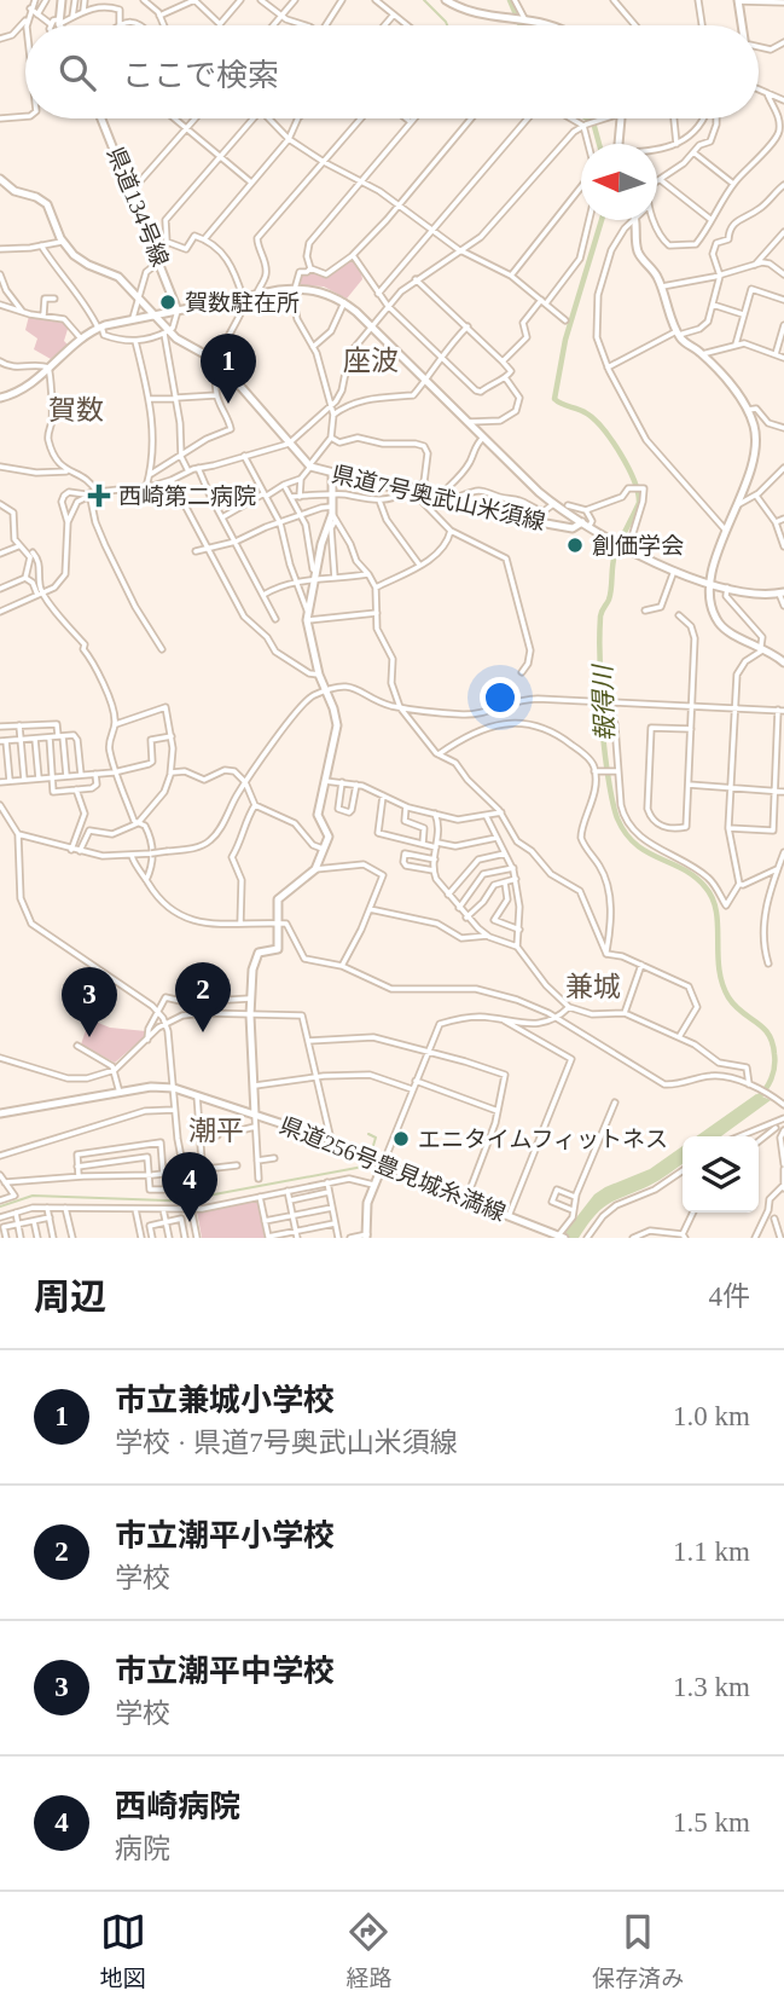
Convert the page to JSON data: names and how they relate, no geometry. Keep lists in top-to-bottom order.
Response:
{
  "streets": {
    "main road": ["県道134号線", "県道7号奥武山米須線", "県道256号豊見城糸満線"]
  },
  "crossings": [
    ["県道134号線", "県道7号奥武山米須線"]
  ],
  "districts": [
    "座波",
    "賀数",
    "兼城",
    "潮平"
  ],
  "water": ["報得川"],
  "places": {
    "other": ["賀数駐在所", "創価学会", "エニタイムフィットネス"],
    "health": ["西崎第二病院"]
  },
  "north": "left",
  "page": {
    "search": "ここで検索",
    "pins": [
      "1",
      "2",
      "3",
      "4"
    ],
    "heading": ["周辺", "4件"],
    "list": [
      {
        "mark": "1",
        "name": "市立兼城小学校",
        "note": "学校 · 県道7号奥武山米須線",
        "value": "1.0 km"
      },
      {
        "mark": "2",
        "name": "市立潮平小学校",
        "note": "学校",
        "value": "1.1 km"
      },
      {
        "mark": "3",
        "name": "市立潮平中学校",
        "note": "学校",
        "value": "1.3 km"
      },
      {
        "mark": "4",
        "name": "西崎病院",
        "note": "病院",
        "value": "1.5 km"
      }
    ],
    "nav": ["地図", "経路", "保存済み"]
  }
}
